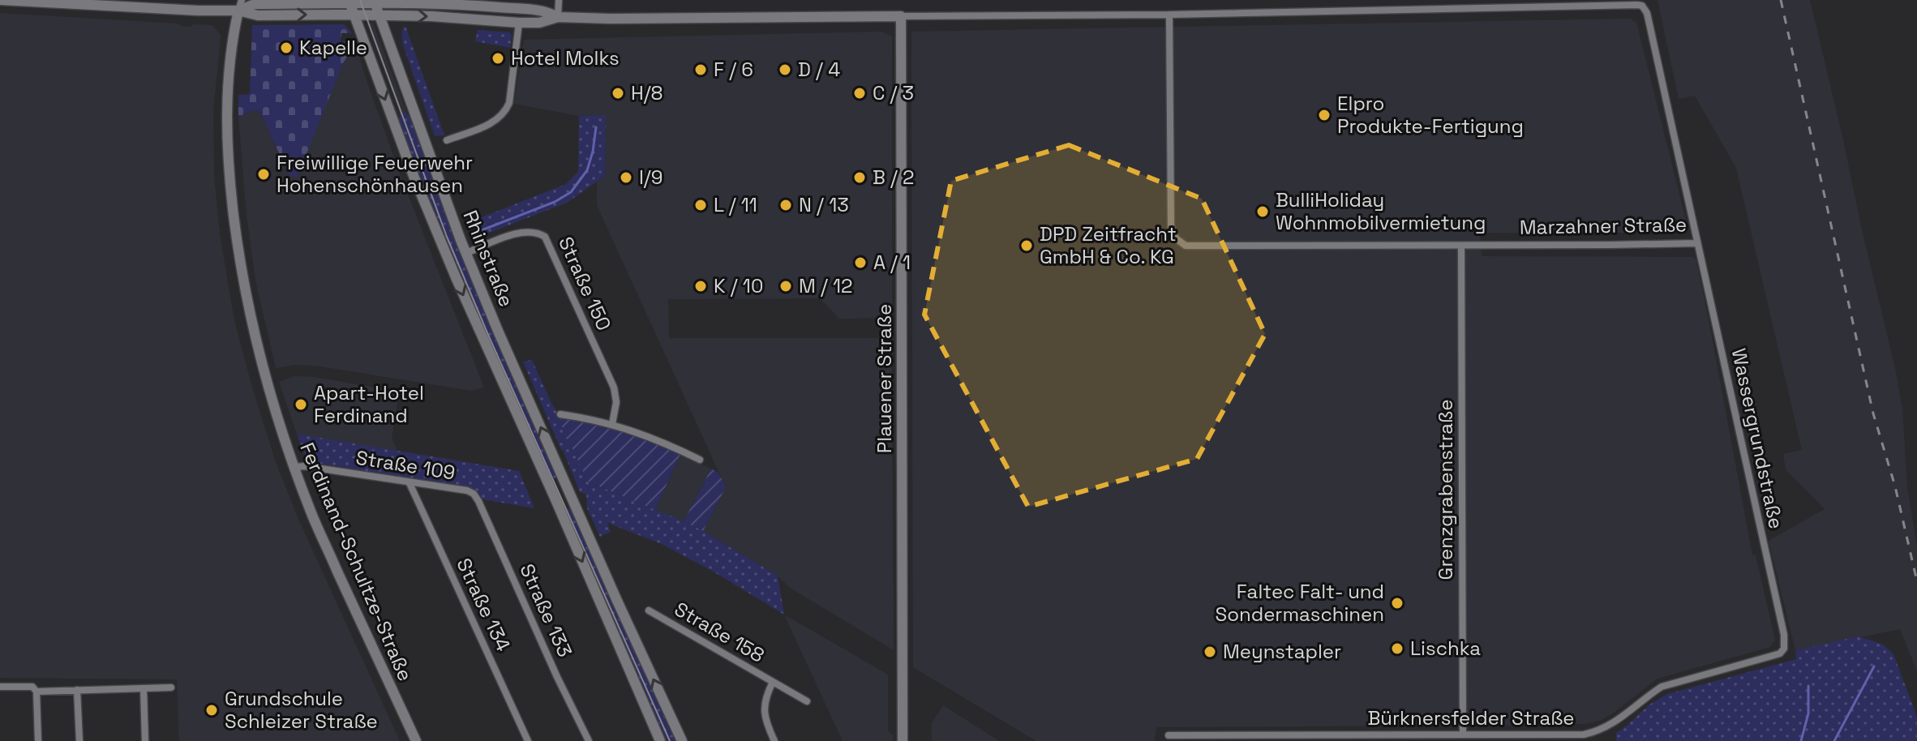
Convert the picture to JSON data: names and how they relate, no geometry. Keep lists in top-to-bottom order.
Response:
{
  "streets": {
    "street": [
      "Marzahner Straße",
      "Rhinstraße",
      "Straße 150",
      "Plauener Straße",
      "Wassergrundstraße",
      "Straße 109",
      "Grenzgrabenstraße",
      "Ferdinand-Schultze-Straße",
      "Straße 134",
      "Straße 133",
      "Straße 158",
      "Bürknersfelder Straße"
    ]
  },
  "crossings": [
    ["Marzahner Straße", "Rhinstraße"],
    ["Marzahner Straße", "Plauener Straße"],
    ["Marzahner Straße", "Wassergrundstraße"],
    ["Marzahner Straße", "Grenzgrabenstraße"],
    ["Marzahner Straße", "Ferdinand-Schultze-Straße"],
    ["Rhinstraße", "Straße 150"],
    ["Wassergrundstraße", "Bürknersfelder Straße"],
    ["Straße 109", "Ferdinand-Schultze-Straße"],
    ["Straße 109", "Straße 134"],
    ["Straße 109", "Straße 133"],
    ["Grenzgrabenstraße", "Bürknersfelder Straße"]
  ],
  "places": [
    "Kapelle",
    "Hotel Molks",
    "F / 6",
    "D / 4",
    "H/8",
    "C / 3",
    "Elpro Produkte-Fertigung",
    "Freiwillige Feuerwehr Hohenschönhausen",
    "I/9",
    "B / 2",
    "L / 11",
    "N / 13",
    "BulliHoliday Wohnmobilvermietung",
    "DPD Zeitfracht GmbH & Co. KG",
    "A / 1",
    "K / 10",
    "M / 12",
    "Apart-Hotel Ferdinand",
    "Faltec Falt- und Sondermaschinen",
    "Lischka",
    "Meynstapler",
    "Grundschule Schleizer Straße"
  ]
}
